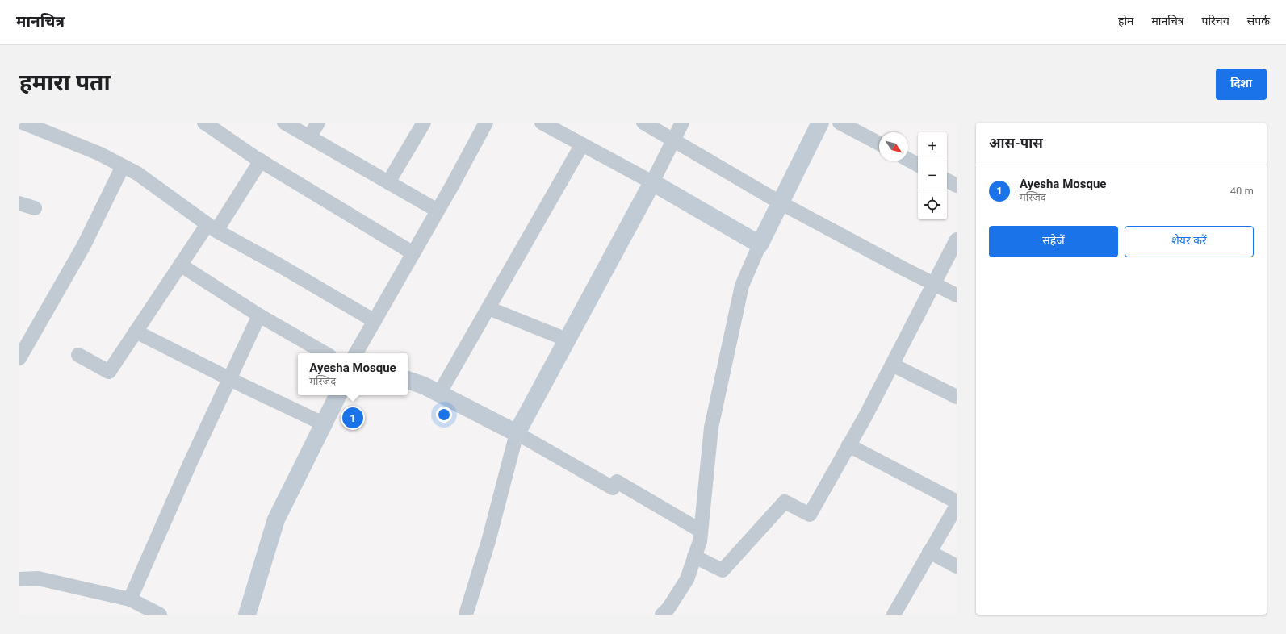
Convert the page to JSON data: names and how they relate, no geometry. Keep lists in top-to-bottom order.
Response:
{
  "north": "bottom right",
  "page": {
    "header": "मानचित्र",
    "nav": [
      "होम",
      "मानचित्र",
      "परिचय",
      "संपर्क"
    ],
    "buttons": [
      "दिशा",
      ["सहेजें", "शेयर करें"]
    ],
    "title": "हमारा पता",
    "heading": "आस-पास",
    "map_buttons": ["+", "−"],
    "list": [
      {
        "mark": "1",
        "name": "Ayesha Mosque",
        "note": "मस्जिद",
        "value": "40 m"
      }
    ],
    "popup": ["Ayesha Mosque", "मस्जिद"],
    "pins": "1"
  }
}
